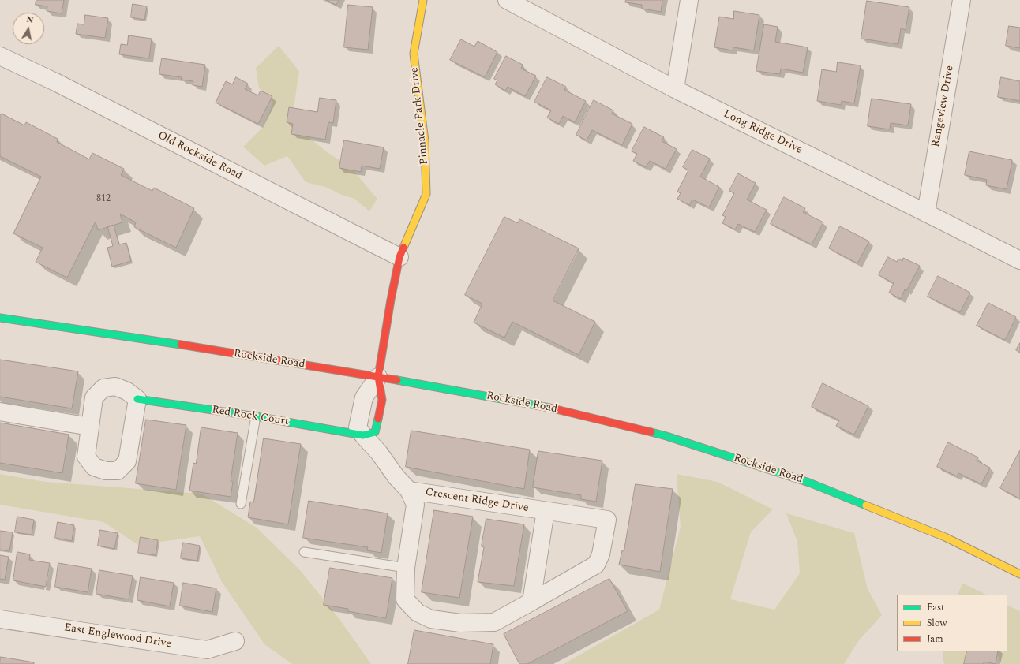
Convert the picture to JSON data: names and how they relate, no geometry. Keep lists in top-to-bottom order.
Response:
{
  "streets": {
    "main road": ["Pinnacle Park Drive", "Rockside Road", "Red Rock Court"],
    "street": [
      "Rangeview Drive",
      "Long Ridge Drive",
      "Old Rockside Road",
      "Crescent Ridge Drive",
      "East Englewood Drive"
    ]
  },
  "crossings": [
    ["Rangeview Drive", "Long Ridge Drive"],
    ["Pinnacle Park Drive", "Old Rockside Road"],
    ["Pinnacle Park Drive", "Rockside Road"],
    ["Pinnacle Park Drive", "Crescent Ridge Drive"],
    ["Rockside Road", "Crescent Ridge Drive"],
    ["Red Rock Court", "Crescent Ridge Drive"]
  ],
  "house_numbers": ["812"],
  "legend": ["Fast", "Slow", "Jam"],
  "north": "top"
}
